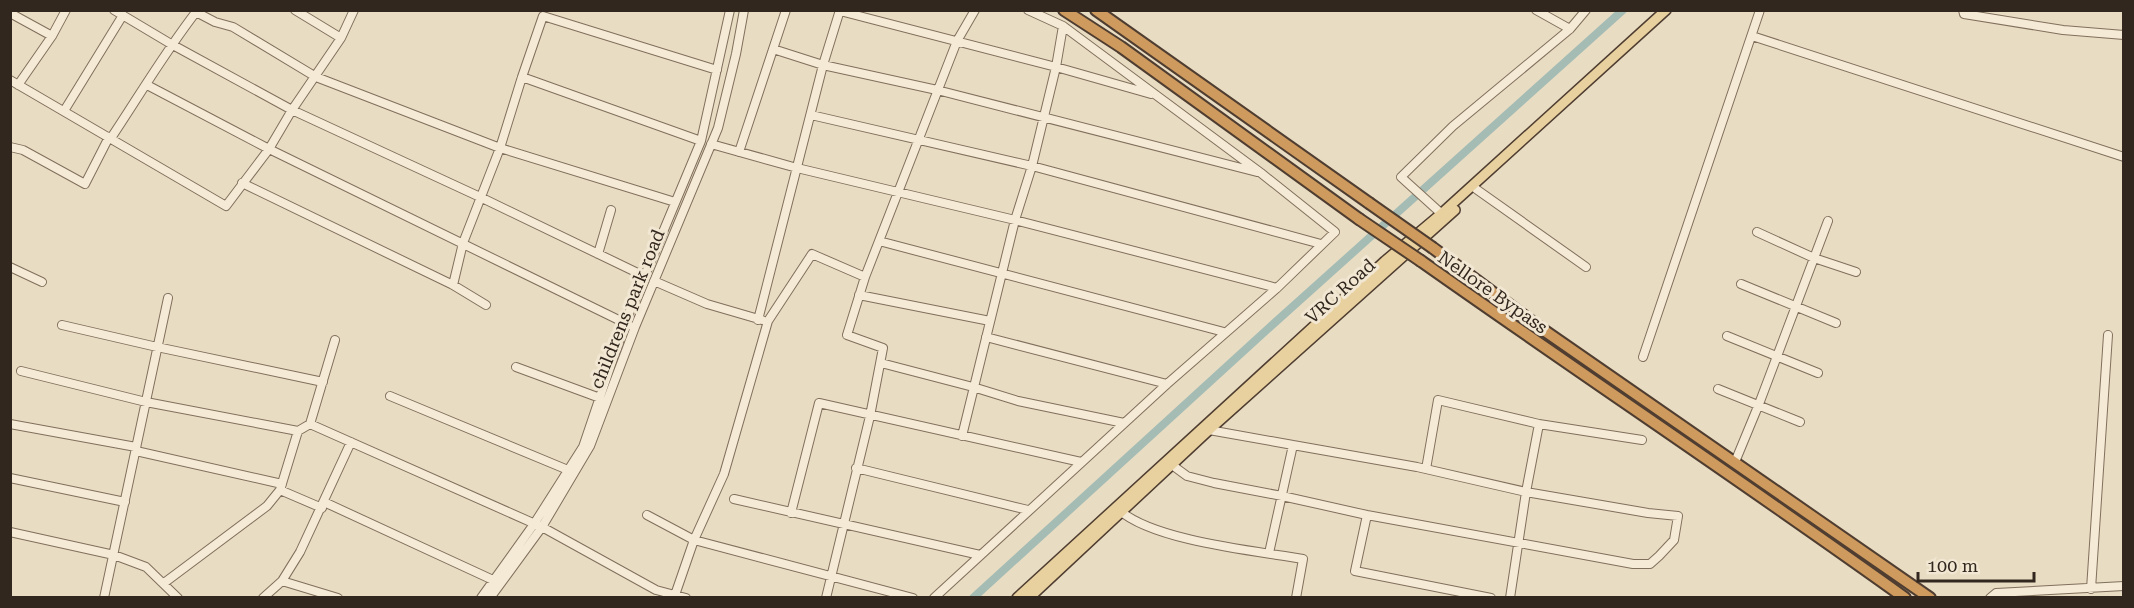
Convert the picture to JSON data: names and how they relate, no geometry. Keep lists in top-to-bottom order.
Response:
{
  "streets": {
    "highway": ["Nellore Bypass"],
    "main road": ["VRC Road"],
    "street": ["childrens park road"]
  },
  "scale_bar": "100 m"
}
